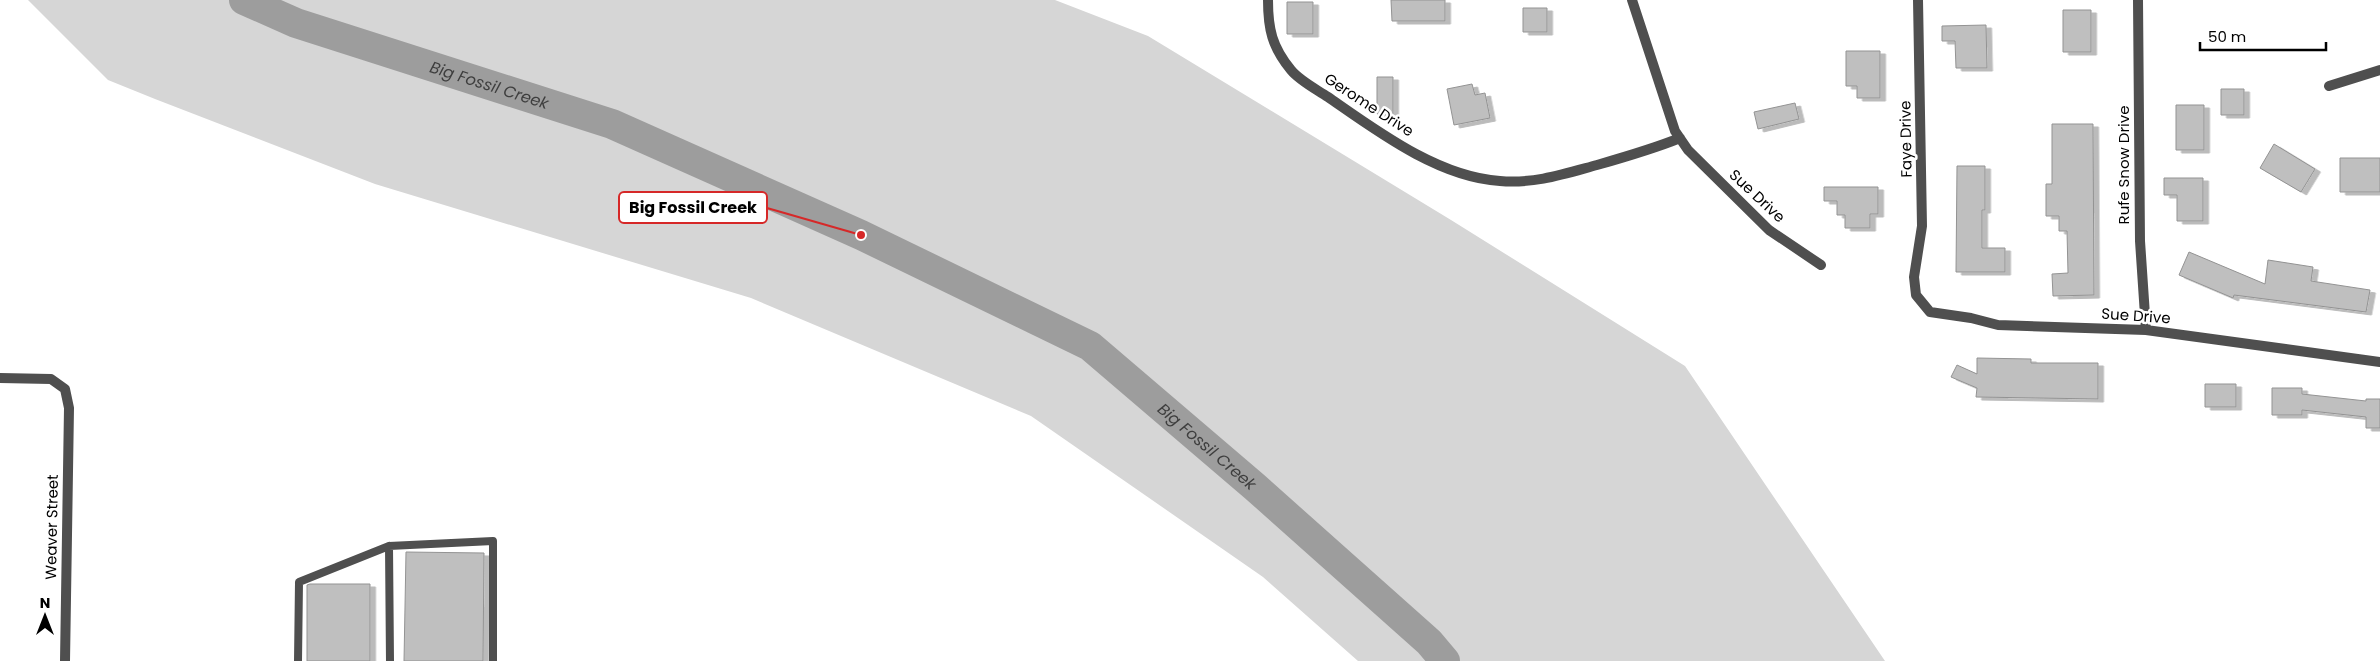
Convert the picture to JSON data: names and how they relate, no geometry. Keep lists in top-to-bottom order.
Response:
{
  "streets": {
    "street": [
      "Gerome Drive",
      "Faye Drive",
      "Rufe Snow Drive",
      "Sue Drive",
      "Weaver Street"
    ]
  },
  "crossings": [
    ["Gerome Drive", "Sue Drive"],
    ["Faye Drive", "Sue Drive"],
    ["Rufe Snow Drive", "Sue Drive"]
  ],
  "water": ["Big Fossil Creek"],
  "places": ["Big Fossil Creek"],
  "scale_bar": "50 m",
  "north": "top"
}
